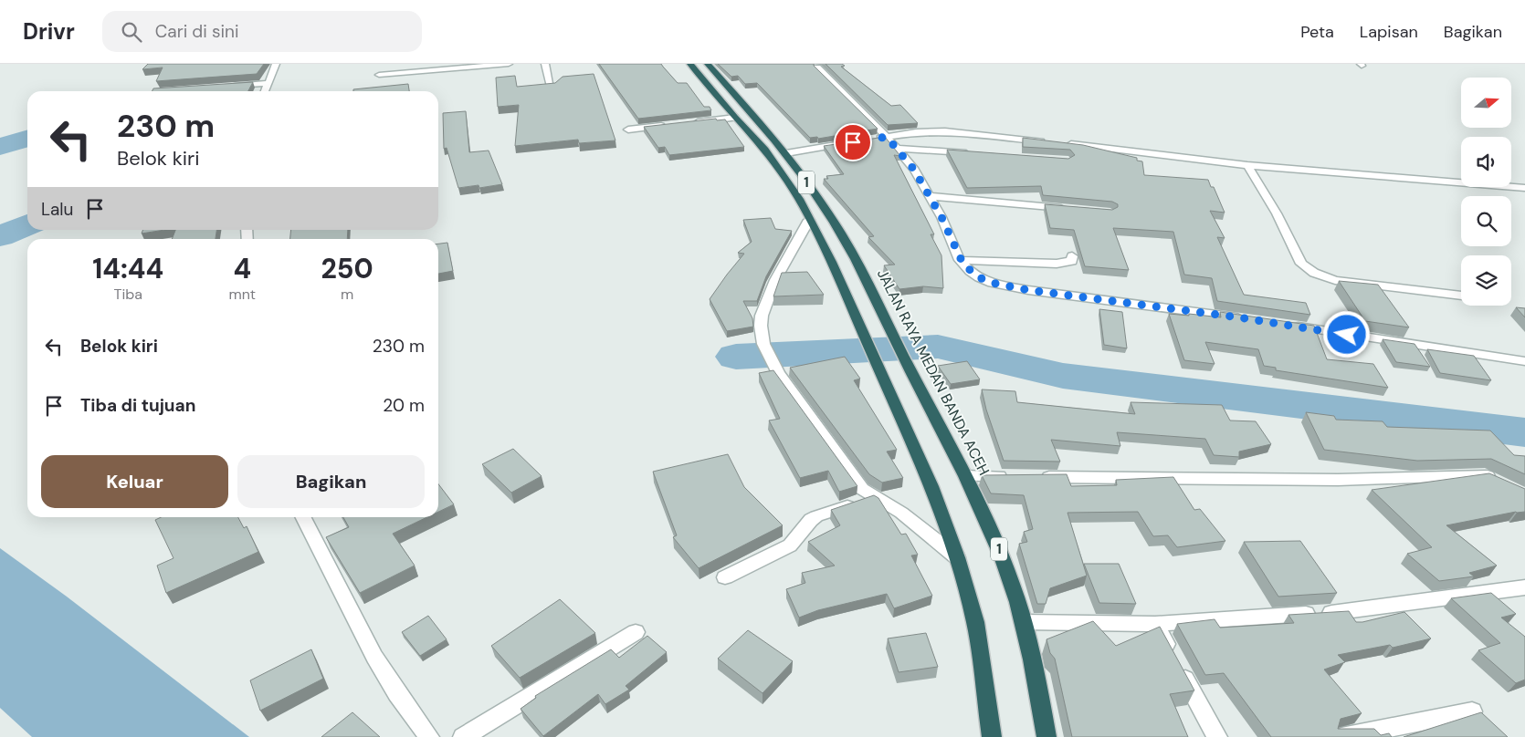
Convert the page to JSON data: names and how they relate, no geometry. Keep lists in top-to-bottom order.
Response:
{
  "streets": {
    "highway": ["1", "JALAN RAYA MEDAN BANDA ACEH"]
  },
  "north": "right",
  "page": {
    "header": "Drivr",
    "search": "Cari di sini",
    "nav": ["Peta", "Lapisan", "Bagikan"],
    "turn": ["230 m", "Belok kiri"],
    "then": "Lalu",
    "eta": [
      "14:44",
      "Tiba",
      "4",
      "mnt",
      "250",
      "m"
    ],
    "list": [
      {
        "name": "Belok kiri",
        "value": "230 m"
      },
      {
        "name": "Tiba di tujuan",
        "value": "20 m"
      }
    ],
    "buttons": ["Keluar", "Bagikan"]
  }
}
